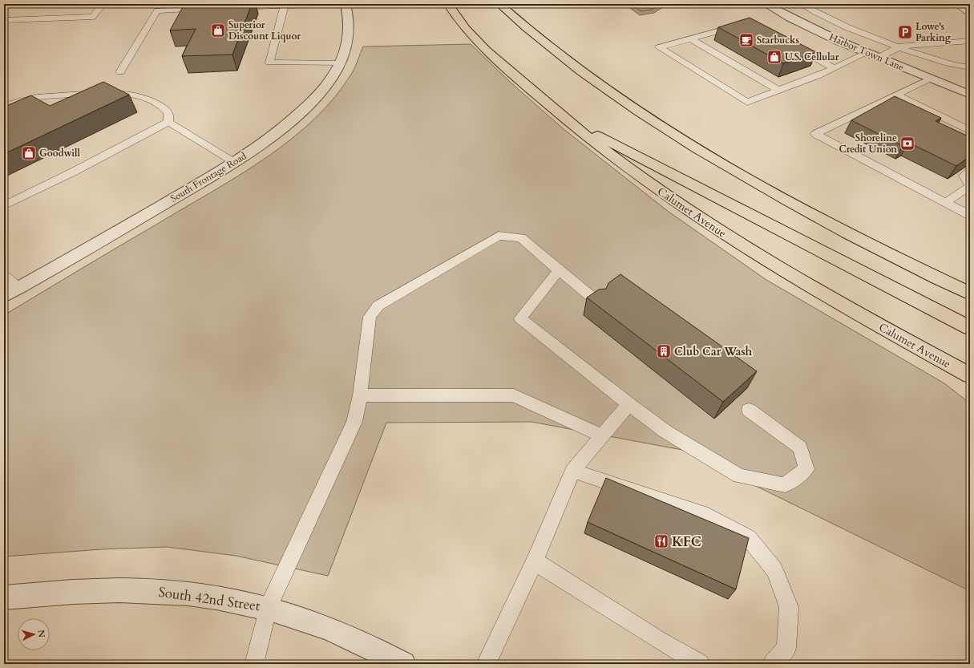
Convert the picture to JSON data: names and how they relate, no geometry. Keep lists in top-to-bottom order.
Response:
{
  "streets": {
    "main road": ["Calumet Avenue"],
    "street": ["Harbor Town Lane", "South Frontage Road", "South 42nd Street"]
  },
  "places": {
    "shop": ["Superior Discount Liquor", "U.S. Cellular", "Goodwill"],
    "parking": ["Lowe's Parking"],
    "cafe": ["Starbucks"],
    "bank": ["Shoreline Credit Union"],
    "building": ["Club Car Wash"],
    "restaurant": ["KFC"]
  },
  "north": "right"
}
